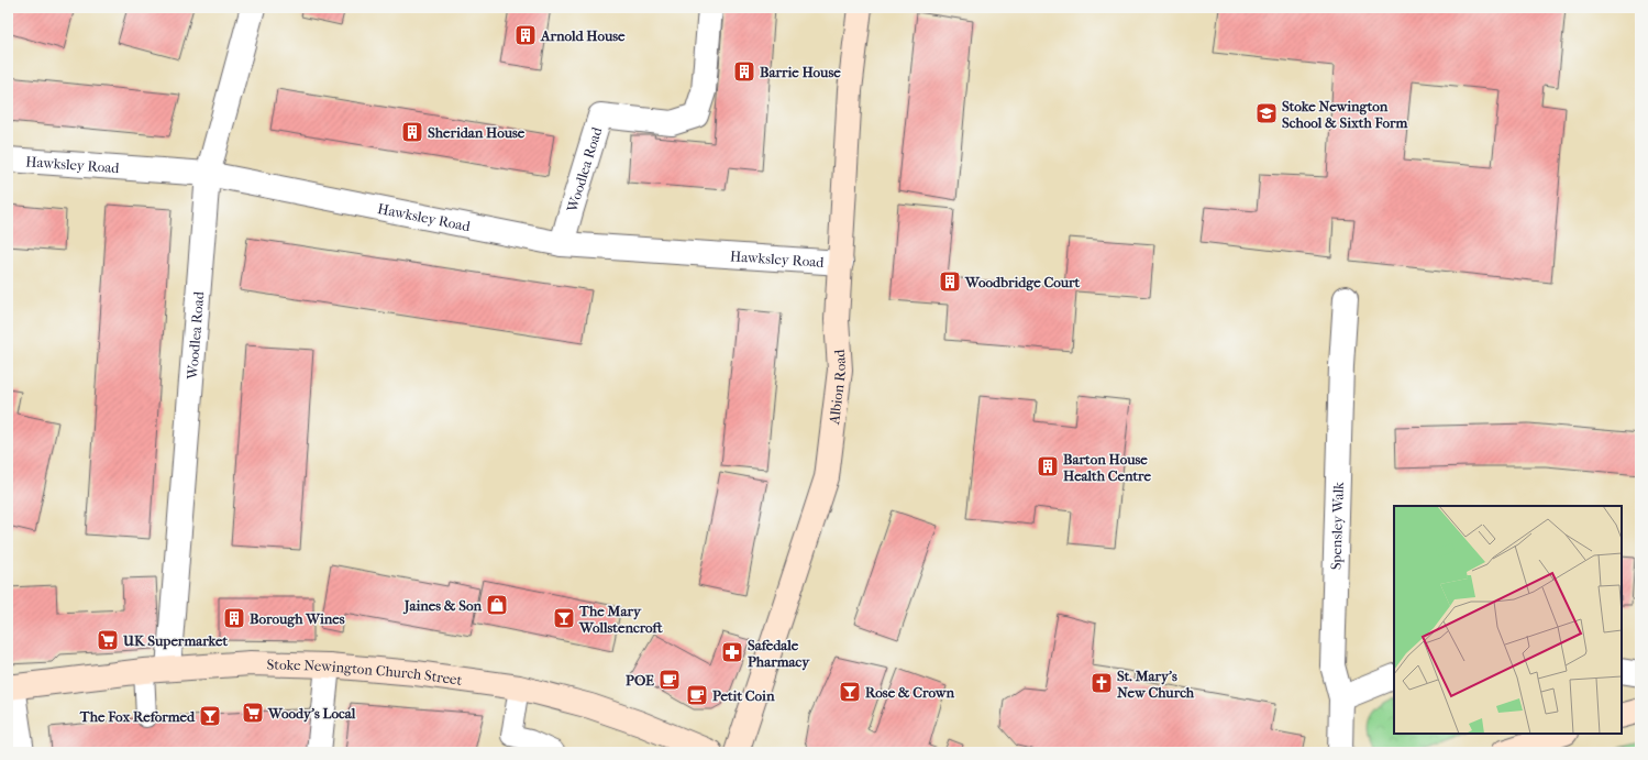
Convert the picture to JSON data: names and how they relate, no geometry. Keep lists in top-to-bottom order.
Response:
{
  "streets": {
    "main road": ["Albion Road", "Stoke Newington Church Street"],
    "street": ["Hawksley Road", "Woodlea Road", "Spensley Walk"]
  },
  "crossings": [
    ["Hawksley Road", "Woodlea Road"],
    ["Hawksley Road", "Albion Road"],
    ["Woodlea Road", "Stoke Newington Church Street"]
  ],
  "places": {
    "building": [
      "Arnold House",
      "Barrie House",
      "Sheridan House",
      "Woodbridge Court",
      "Barton House Health Centre",
      "Borough Wines"
    ],
    "school or university": ["Stoke Newington School & Sixth Form"],
    "shop": ["Jaines & Son"],
    "bar": ["The Mary Wollstencroft", "Rose & Crown", "The Fox Reformed"],
    "supermarket": ["UK Supermarket", "Woody's Local"],
    "pharmacy": ["Safedale Pharmacy"],
    "cafe": ["POE", "Petit Coin"],
    "church": ["St. Mary's New Church"]
  }
}
